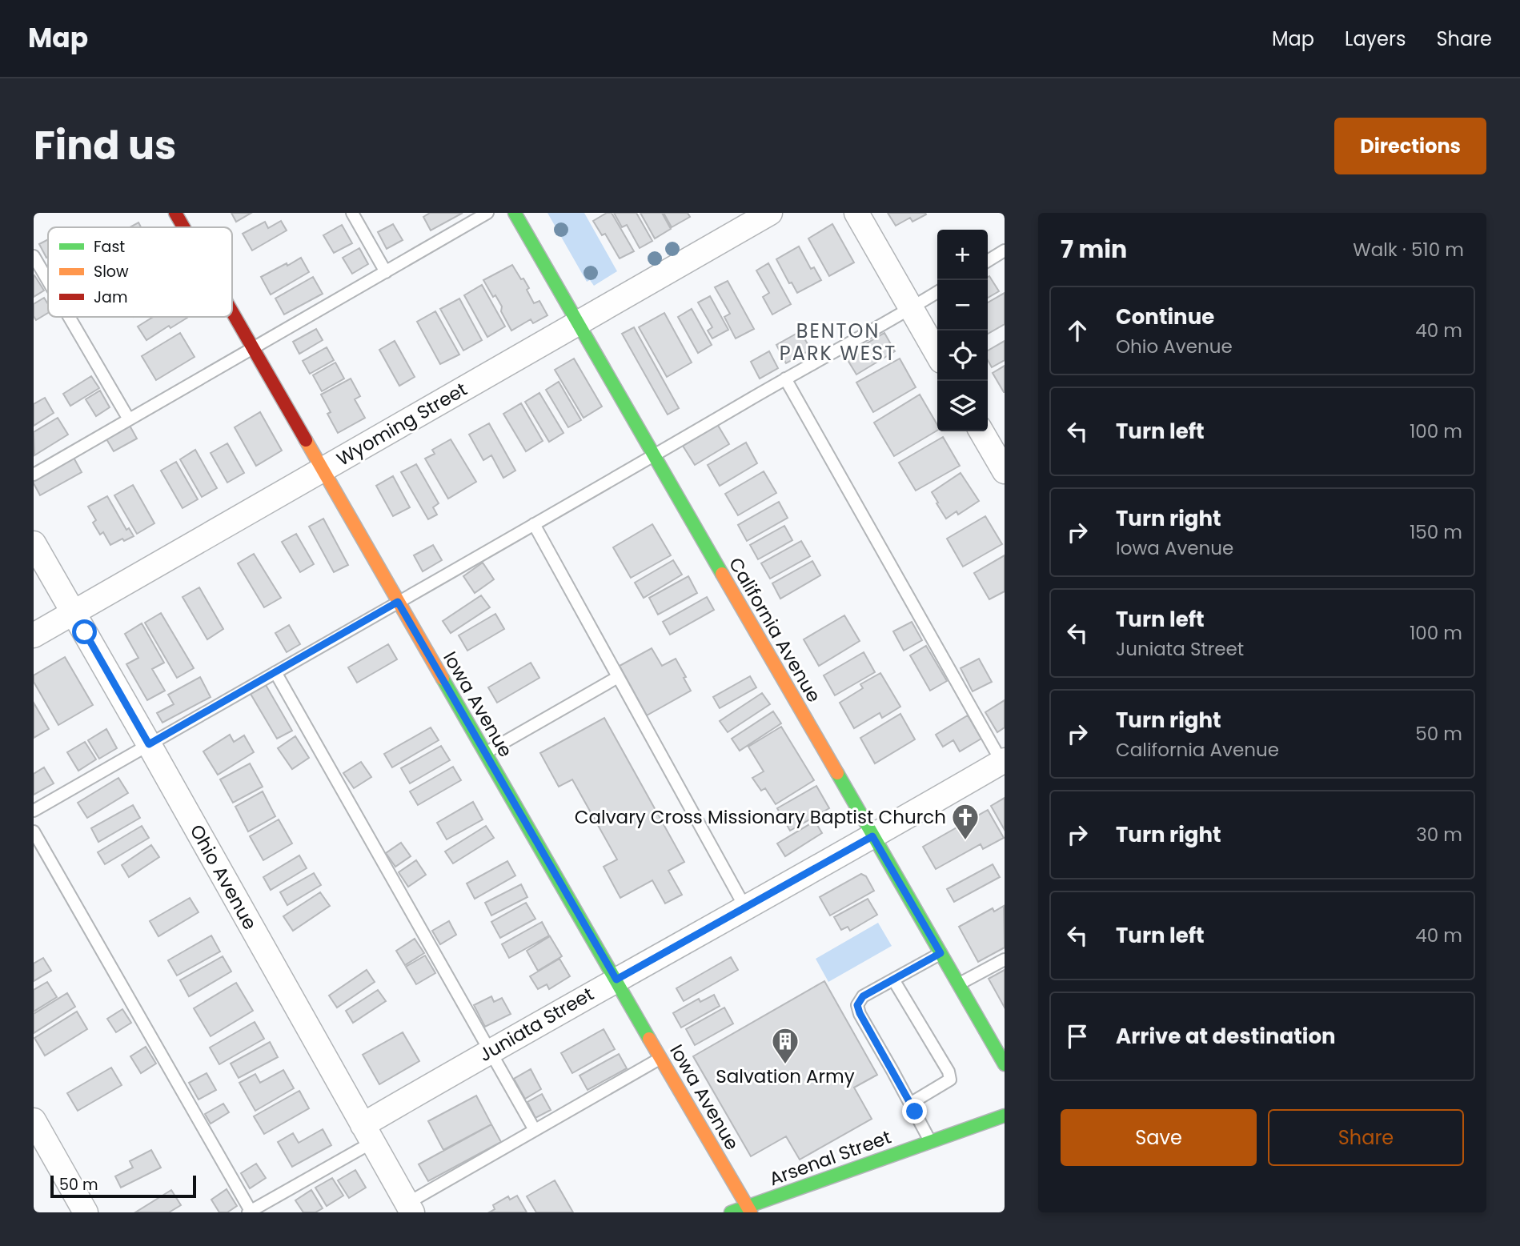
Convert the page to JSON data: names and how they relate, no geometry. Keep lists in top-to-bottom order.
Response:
{
  "streets": {
    "street": [
      "Wyoming Street",
      "California Avenue",
      "Iowa Avenue",
      "Ohio Avenue",
      "Juniata Street",
      "Arsenal Street"
    ]
  },
  "crossings": [
    ["Wyoming Street", "California Avenue"],
    ["Wyoming Street", "Iowa Avenue"],
    ["Wyoming Street", "Ohio Avenue"],
    ["California Avenue", "Juniata Street"],
    ["Iowa Avenue", "Juniata Street"],
    ["Iowa Avenue", "Arsenal Street"],
    ["Ohio Avenue", "Juniata Street"]
  ],
  "districts": ["BENTON PARK WEST"],
  "places": {
    "church": ["Calvary Cross Missionary Baptist Church"],
    "building": ["Salvation Army"]
  },
  "legend": ["Fast", "Slow", "Jam"],
  "scale_bar": "50 m",
  "page": {
    "header": "Map",
    "nav": ["Map", "Layers", "Share"],
    "title": "Find us",
    "buttons": [
      "Directions",
      ["Save", "Share"]
    ],
    "heading": ["7 min", "Walk · 510 m"],
    "map_buttons": ["+", "−"],
    "list": [
      ["Continue", "Ohio Avenue", "40 m"],
      ["Turn left", "100 m"],
      ["Turn right", "Iowa Avenue", "150 m"],
      ["Turn left", "Juniata Street", "100 m"],
      ["Turn right", "California Avenue", "50 m"],
      ["Turn right", "30 m"],
      ["Turn left", "40 m"],
      "Arrive at destination"
    ],
    "scale": "50 m"
  }
}
